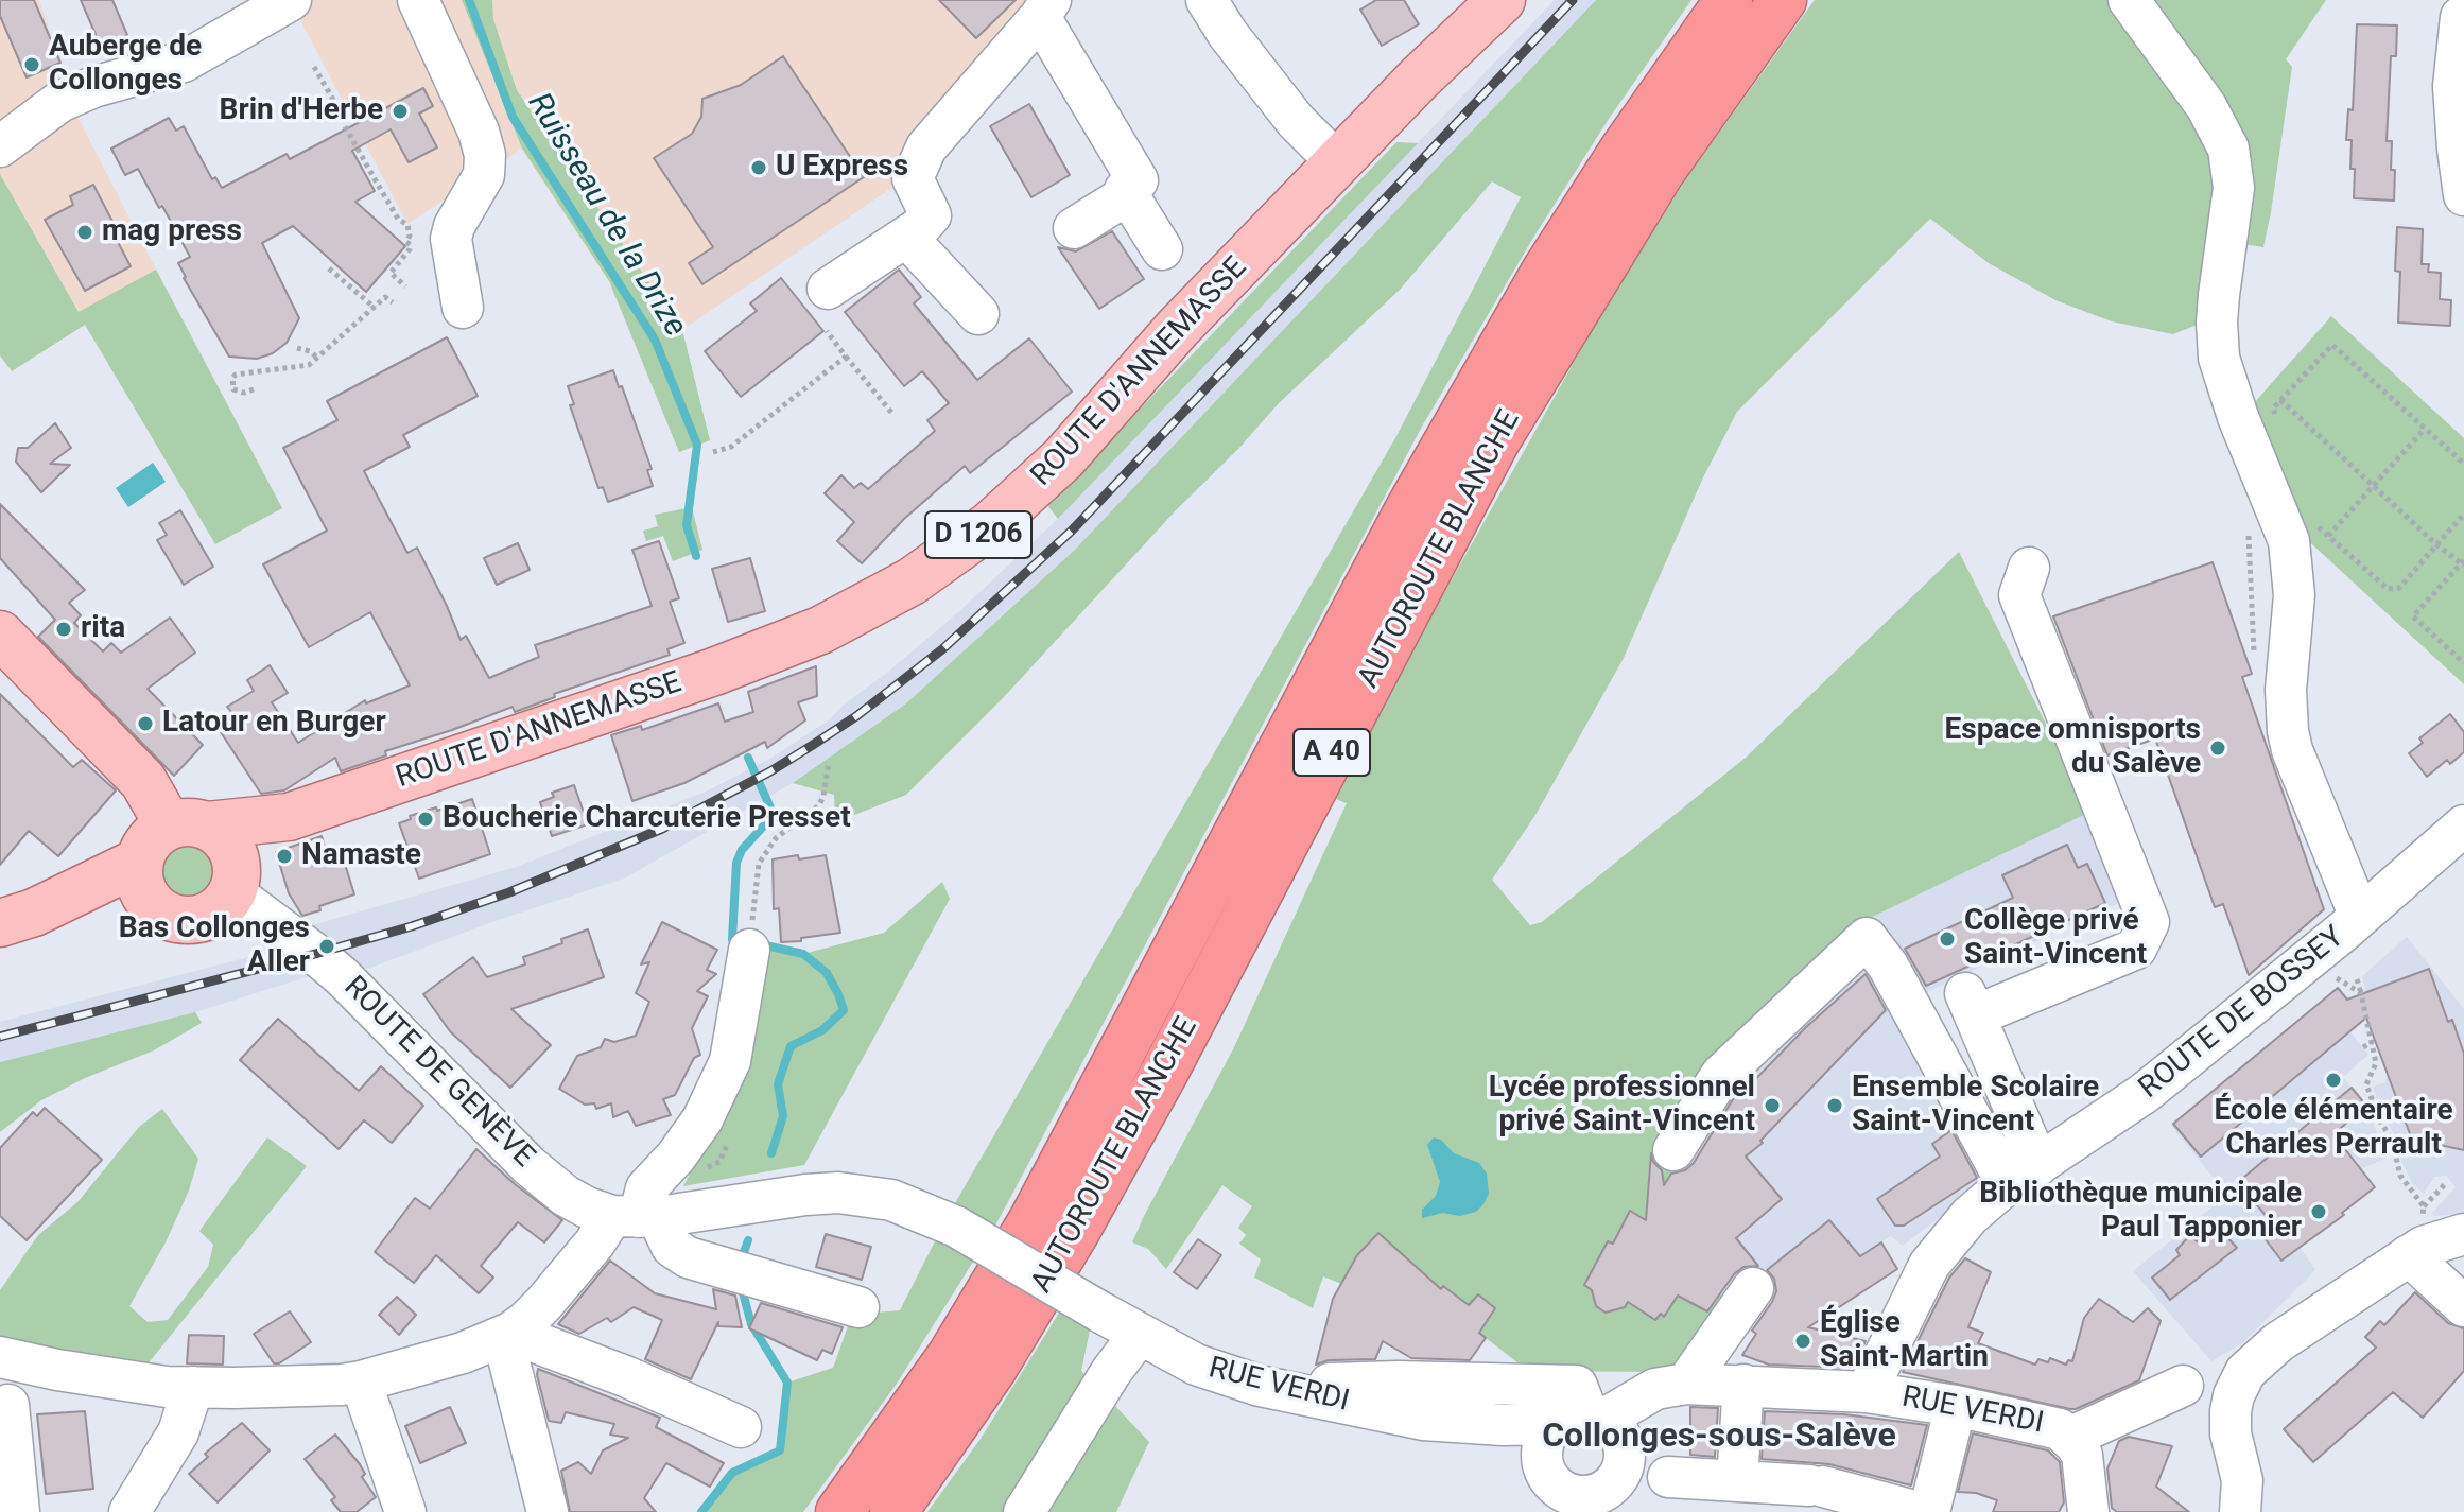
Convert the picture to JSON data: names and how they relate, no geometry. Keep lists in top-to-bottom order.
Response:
{
  "streets": {
    "highway": ["AUTOROUTE BLANCHE", "A 40"],
    "main road": ["ROUTE D'ANNEMASSE", "D 1206", "ROUTE DE GENÈVE"],
    "street": ["ROUTE DE BOSSEY", "RUE VERDI"]
  },
  "crossings": [
    ["ROUTE D'ANNEMASSE", "ROUTE DE GENÈVE"],
    ["ROUTE DE BOSSEY", "RUE VERDI"],
    ["ROUTE DE GENÈVE", "RUE VERDI"]
  ],
  "districts": ["Collonges-sous-Salève"],
  "water": ["Ruisseau de la Drize"],
  "places": [
    "Auberge de Collonges",
    "Brin d'Herbe",
    "U Express",
    "mag press",
    "rita",
    "Latour en Burger",
    "Espace omnisports du Salève",
    "Boucherie Charcuterie Presset",
    "Namaste",
    "Collège privé Saint-Vincent",
    "Bas Collonges Aller",
    "École élémentaire Charles Perrault",
    "Lycée professionnel privé Saint-Vincent",
    "Ensemble Scolaire Saint-Vincent",
    "Bibliothèque municipale Paul Tapponier",
    "Église Saint-Martin"
  ]
}
